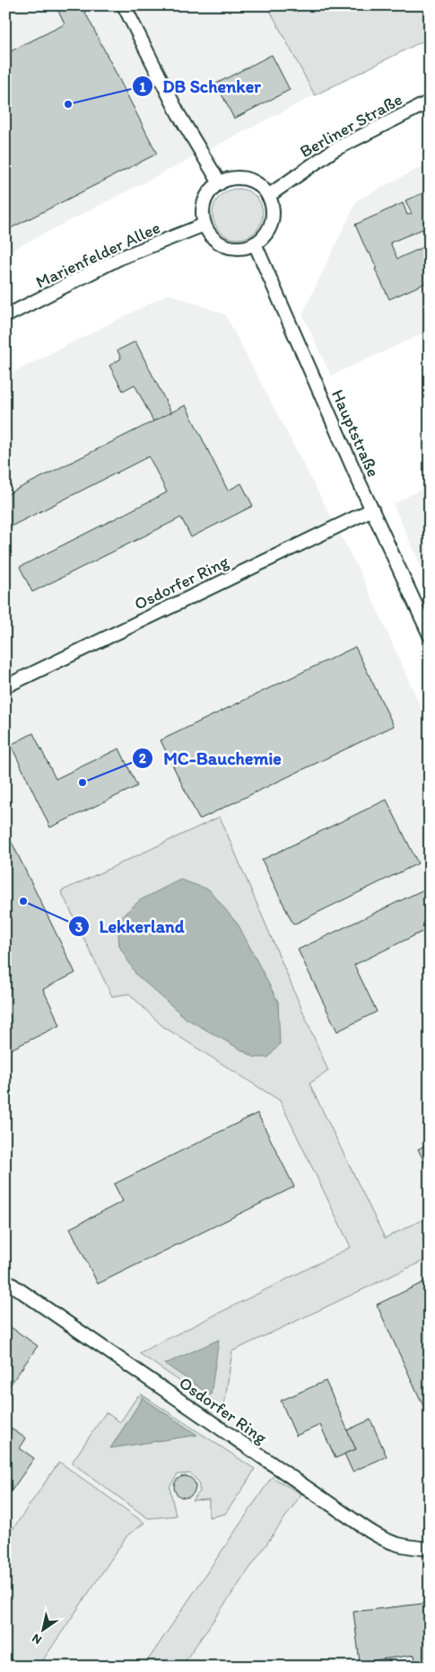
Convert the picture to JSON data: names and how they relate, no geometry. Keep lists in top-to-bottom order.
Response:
{
  "streets": {
    "street": [
      "Berliner Straße",
      "Marienfelder Allee",
      "Hauptstraße",
      "Osdorfer Ring"
    ]
  },
  "crossings": [
    ["Berliner Straße", "Marienfelder Allee"],
    ["Berliner Straße", "Hauptstraße"],
    ["Marienfelder Allee", "Hauptstraße"],
    ["Hauptstraße", "Osdorfer Ring"]
  ],
  "places": ["DB Schenker", "MC-Bauchemie", "Lekkerland"],
  "north": "bottom left"
}
